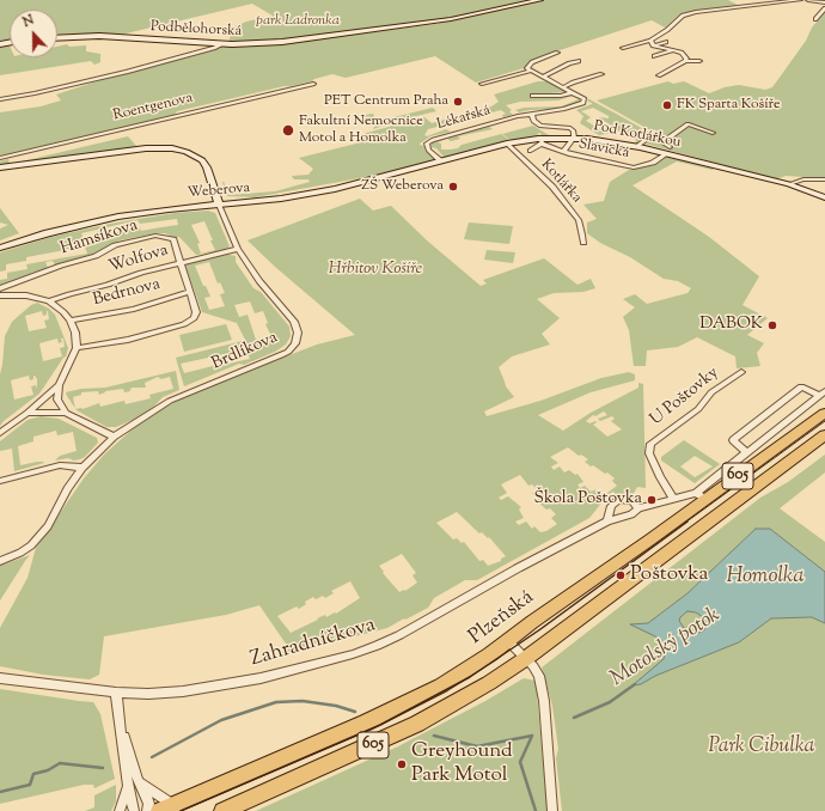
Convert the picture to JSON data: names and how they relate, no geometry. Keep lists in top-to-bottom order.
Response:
{
  "streets": {
    "main road": ["605", "Plzeňská"],
    "street": [
      "Podbělohorská",
      "Roentgenova",
      "Lékařská",
      "Pod Kotlářkou",
      "Slavická",
      "Kotlářka",
      "Weberova",
      "Hamsíkova",
      "Wolfova",
      "Bedrnova",
      "Brdlíkova",
      "U Poštovky",
      "Zahradníčkova"
    ]
  },
  "crossings": [
    ["Lékařská", "Pod Kotlářkou"],
    ["Lékařská", "Weberova"],
    ["Pod Kotlářkou", "Slavická"],
    ["Pod Kotlářkou", "Kotlářka"],
    ["Pod Kotlářkou", "Weberova"],
    ["Weberova", "Brdlíkova"],
    ["Hamsíkova", "Wolfova"],
    ["Hamsíkova", "Bedrnova"],
    ["Wolfova", "Brdlíkova"],
    ["U Poštovky", "Zahradníčkova"],
    ["Plzeňská", "Zahradníčkova"]
  ],
  "water": ["Homolka", "Motolský potok"],
  "parks": ["park Ladronka", "Hřbitov Košíře", "Park Cibulka"],
  "places": [
    "PET Centrum Praha",
    "FK Sparta Košíře",
    "Fakultní Nemocnice Motol a Homolka",
    "ZŠ Weberova",
    "DABOK",
    "Škola Poštovka",
    "Poštovka",
    "Greyhound Park Motol"
  ],
  "north": "top"
}
